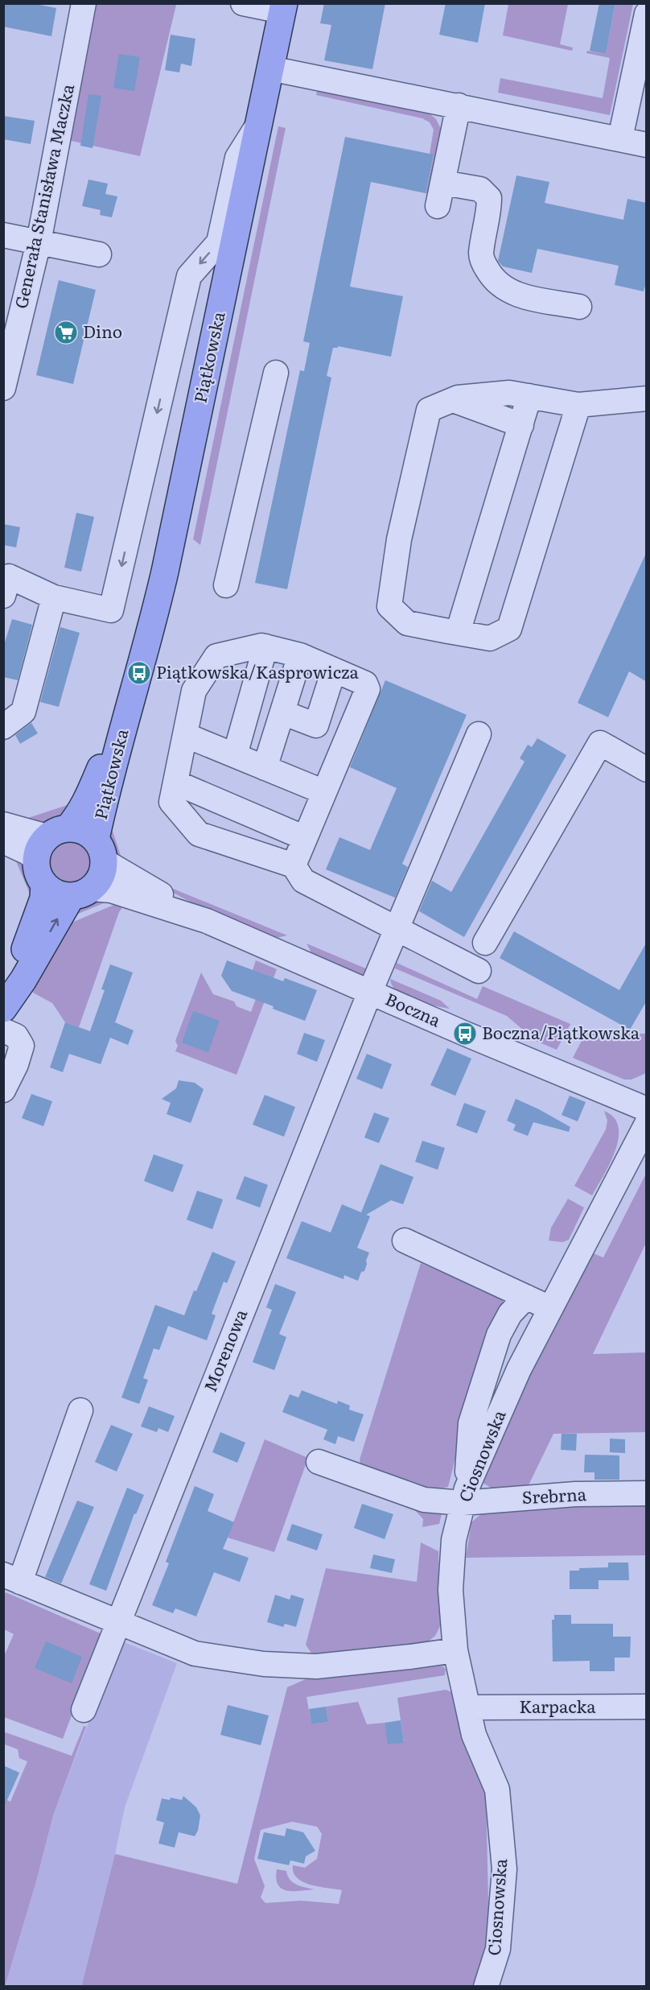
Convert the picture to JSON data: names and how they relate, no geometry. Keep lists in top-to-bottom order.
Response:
{
  "streets": {
    "main road": ["Piątkowska"],
    "street": [
      "Generała Stanisława Maczka",
      "Boczna",
      "Morenowa",
      "Ciosnowska",
      "Srebrna",
      "Karpacka"
    ]
  },
  "crossings": [
    ["Piątkowska", "Boczna"],
    ["Boczna", "Morenowa"],
    ["Ciosnowska", "Srebrna"],
    ["Ciosnowska", "Karpacka"]
  ],
  "places": {
    "supermarket": ["Dino"],
    "bus stop": ["Piątkowska/Kasprowicza", "Boczna/Piątkowska"]
  }
}
